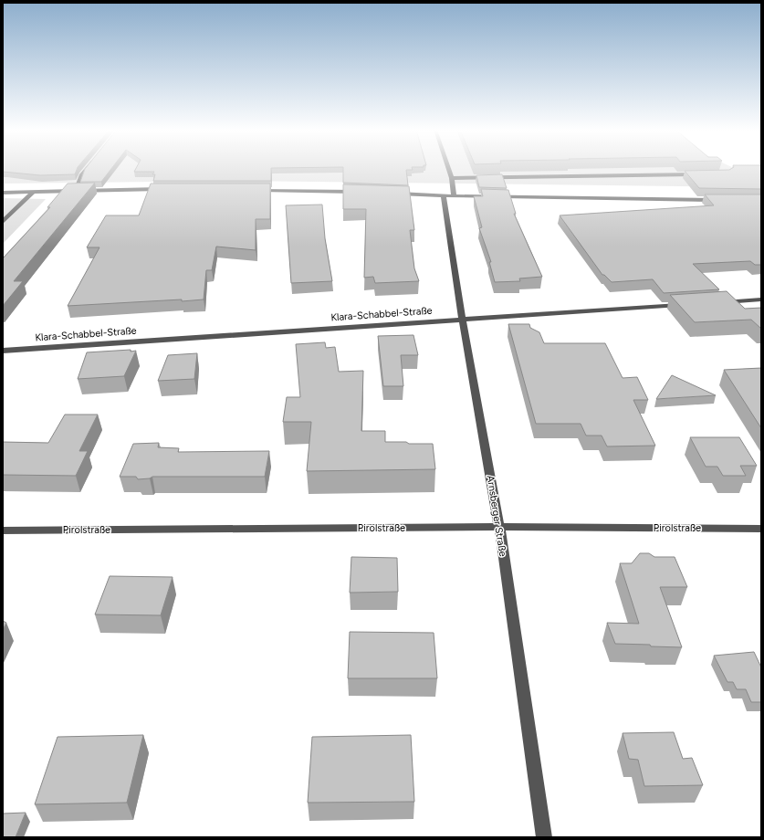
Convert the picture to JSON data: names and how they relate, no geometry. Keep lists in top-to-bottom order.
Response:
{
  "streets": {
    "street": ["Klara-Schabbel-Straße", "Arnsberger Straße", "Pirolstraße"]
  },
  "crossings": [
    ["Klara-Schabbel-Straße", "Arnsberger Straße"],
    ["Arnsberger Straße", "Pirolstraße"]
  ]
}
